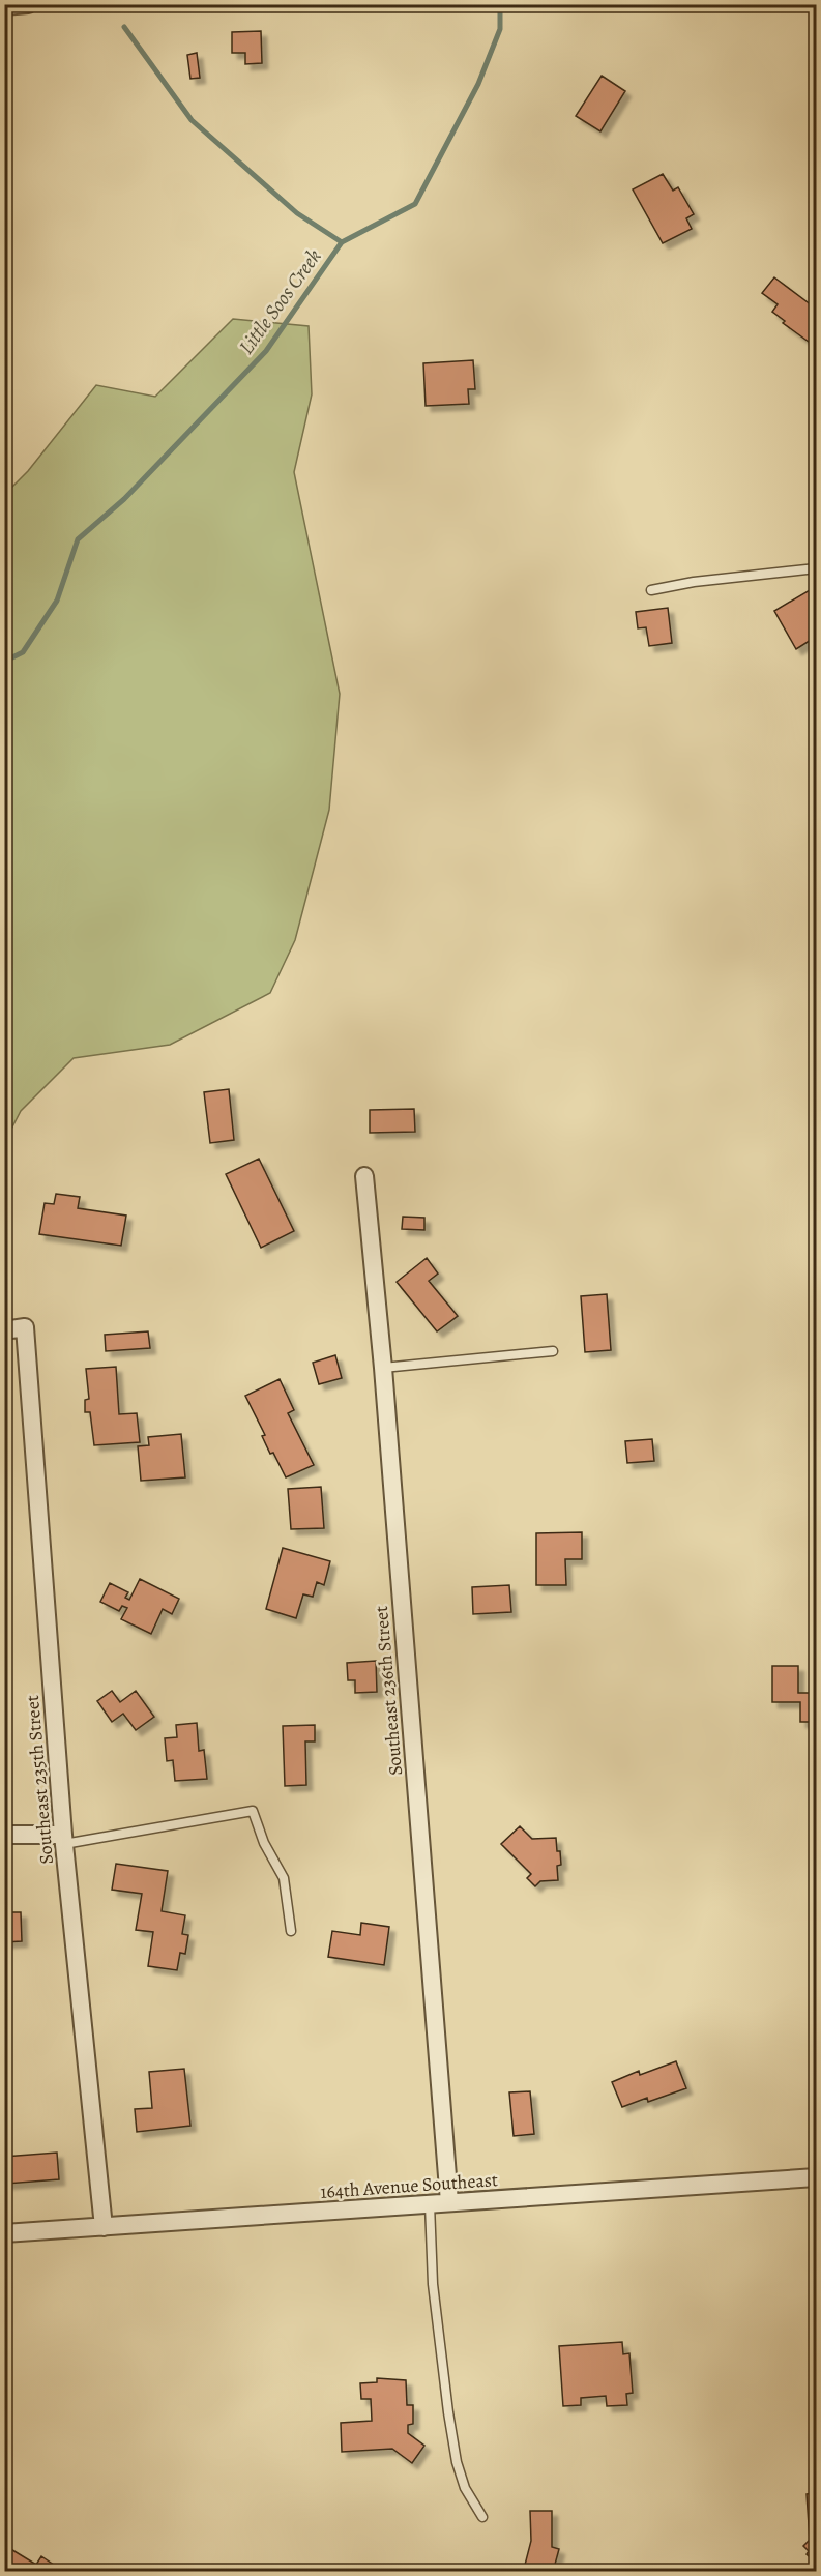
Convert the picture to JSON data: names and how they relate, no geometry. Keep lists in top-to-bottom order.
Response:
{
  "streets": {
    "street": ["Southeast 236th Street", "Southeast 235th Street", "164th Avenue Southeast"]
  },
  "crossings": [
    ["Southeast 236th Street", "164th Avenue Southeast"],
    ["Southeast 235th Street", "164th Avenue Southeast"]
  ],
  "water": ["Little Soos Creek"]
}
